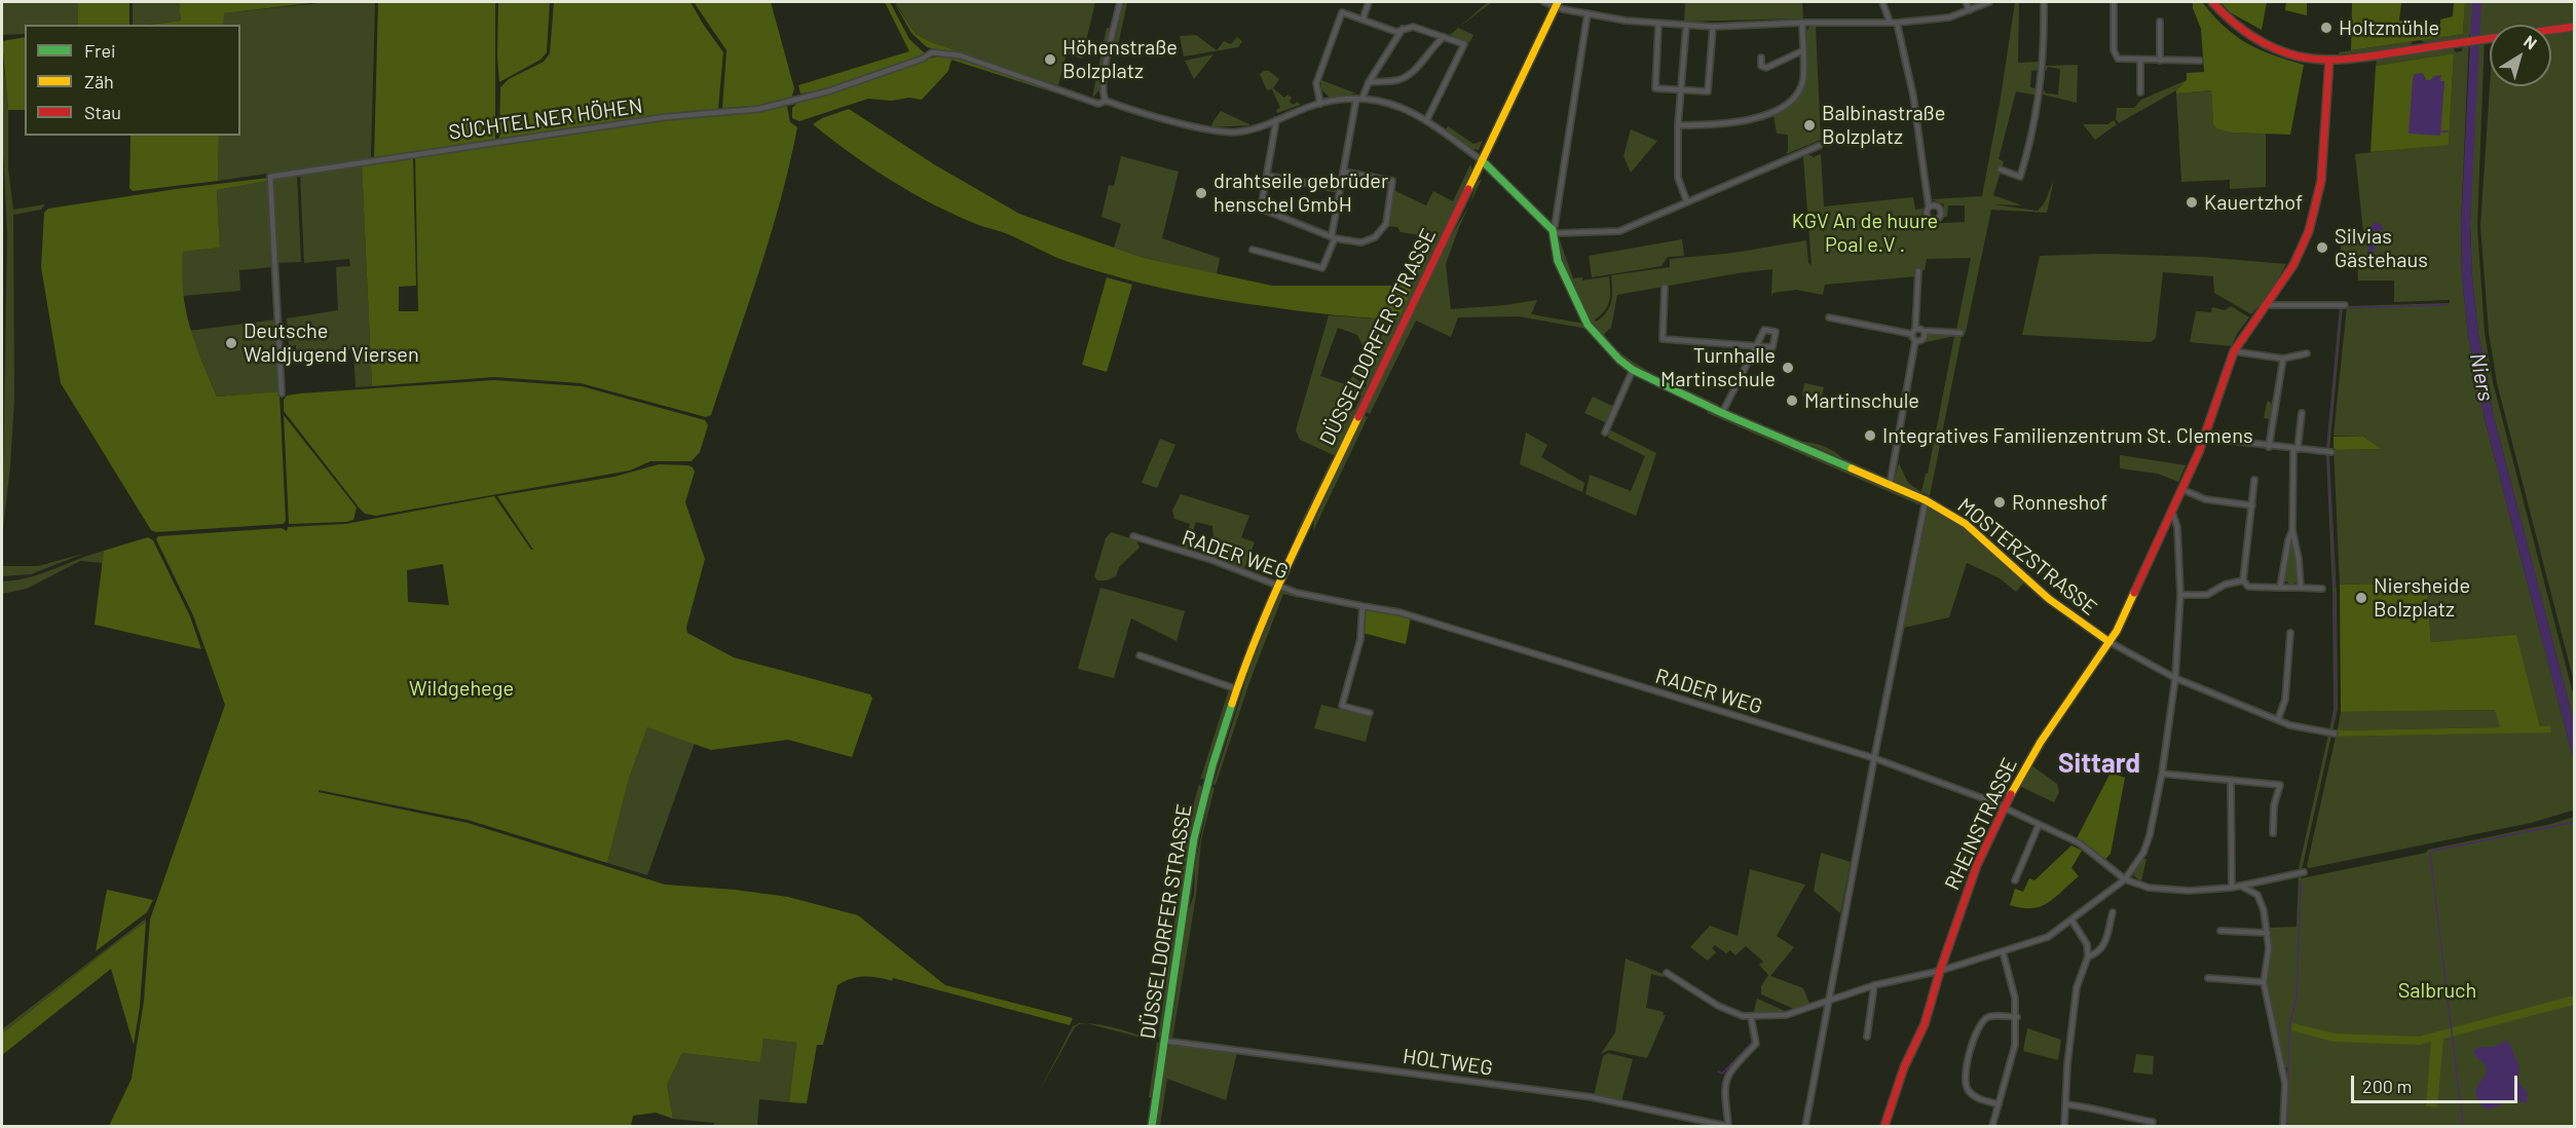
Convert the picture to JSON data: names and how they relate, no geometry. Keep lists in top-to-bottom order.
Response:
{
  "streets": {
    "street": [
      "SÜCHTELNER HÖHEN",
      "DÜSSELDORFER STRASSE",
      "RADER WEG",
      "MOSTERZSTRASSE",
      "RHEINSTRASSE",
      "HOLTWEG"
    ]
  },
  "crossings": [
    ["DÜSSELDORFER STRASSE", "RADER WEG"],
    ["DÜSSELDORFER STRASSE", "HOLTWEG"],
    ["RADER WEG", "RHEINSTRASSE"],
    ["MOSTERZSTRASSE", "RHEINSTRASSE"]
  ],
  "districts": ["Sittard"],
  "water": ["Niers"],
  "parks": ["KGV An de huure Poal e.V .", "Wildgehege", "Salbruch"],
  "places": [
    "Holtzmühle",
    "Höhenstraße Bolzplatz",
    "Balbinastraße Bolzplatz",
    "drahtseile gebrüder henschel GmbH",
    "Kauertzhof",
    "Silvias Gästehaus",
    "Deutsche Waldjugend Viersen",
    "Turnhalle Martinschule",
    "Martinschule",
    "Integratives Familienzentrum St. Clemens",
    "Ronneshof",
    "Niersheide Bolzplatz"
  ],
  "legend": ["Frei", "Zäh", "Stau"],
  "scale_bar": "200 m",
  "north": "top right"
}
